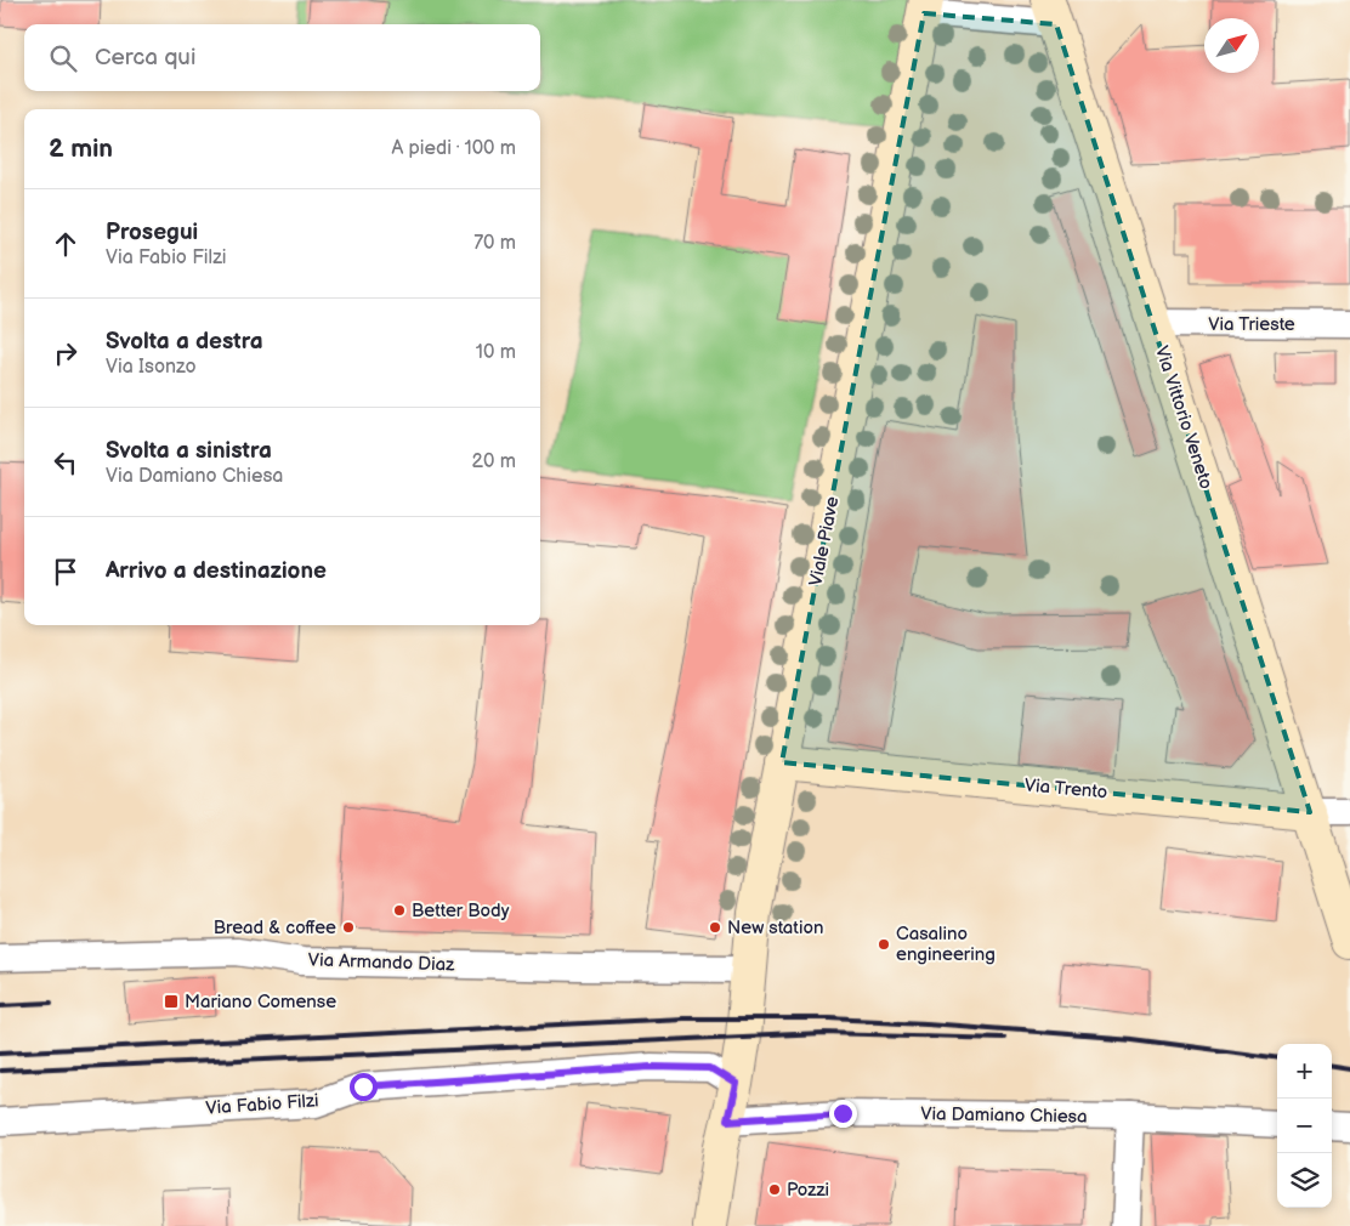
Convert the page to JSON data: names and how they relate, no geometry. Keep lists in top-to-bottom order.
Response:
{
  "streets": {
    "street": [
      "Via Trieste",
      "Via Vittorio Veneto",
      "Viale Piave",
      "Via Trento",
      "Via Armando Diaz",
      "Via Fabio Filzi",
      "Via Damiano Chiesa"
    ]
  },
  "crossings": [
    ["Via Trieste", "Via Vittorio Veneto"],
    ["Via Vittorio Veneto", "Via Trento"],
    ["Viale Piave", "Via Trento"],
    ["Viale Piave", "Via Armando Diaz"],
    ["Viale Piave", "Via Fabio Filzi"],
    ["Viale Piave", "Via Damiano Chiesa"]
  ],
  "places": {
    "other": [
      "Better Body",
      "Bread & coffee",
      "New station",
      "Casalino engineering",
      "Pozzi"
    ],
    "transit": ["Mariano Comense"]
  },
  "north": "top right",
  "page": {
    "search": "Cerca qui",
    "heading": ["2 min", "A piedi · 100 m"],
    "list": [
      ["Prosegui", "Via Fabio Filzi", "70 m"],
      ["Svolta a destra", "Via Isonzo", "10 m"],
      ["Svolta a sinistra", "Via Damiano Chiesa", "20 m"],
      "Arrivo a destinazione"
    ],
    "map_buttons": ["+", "−"]
  }
}
